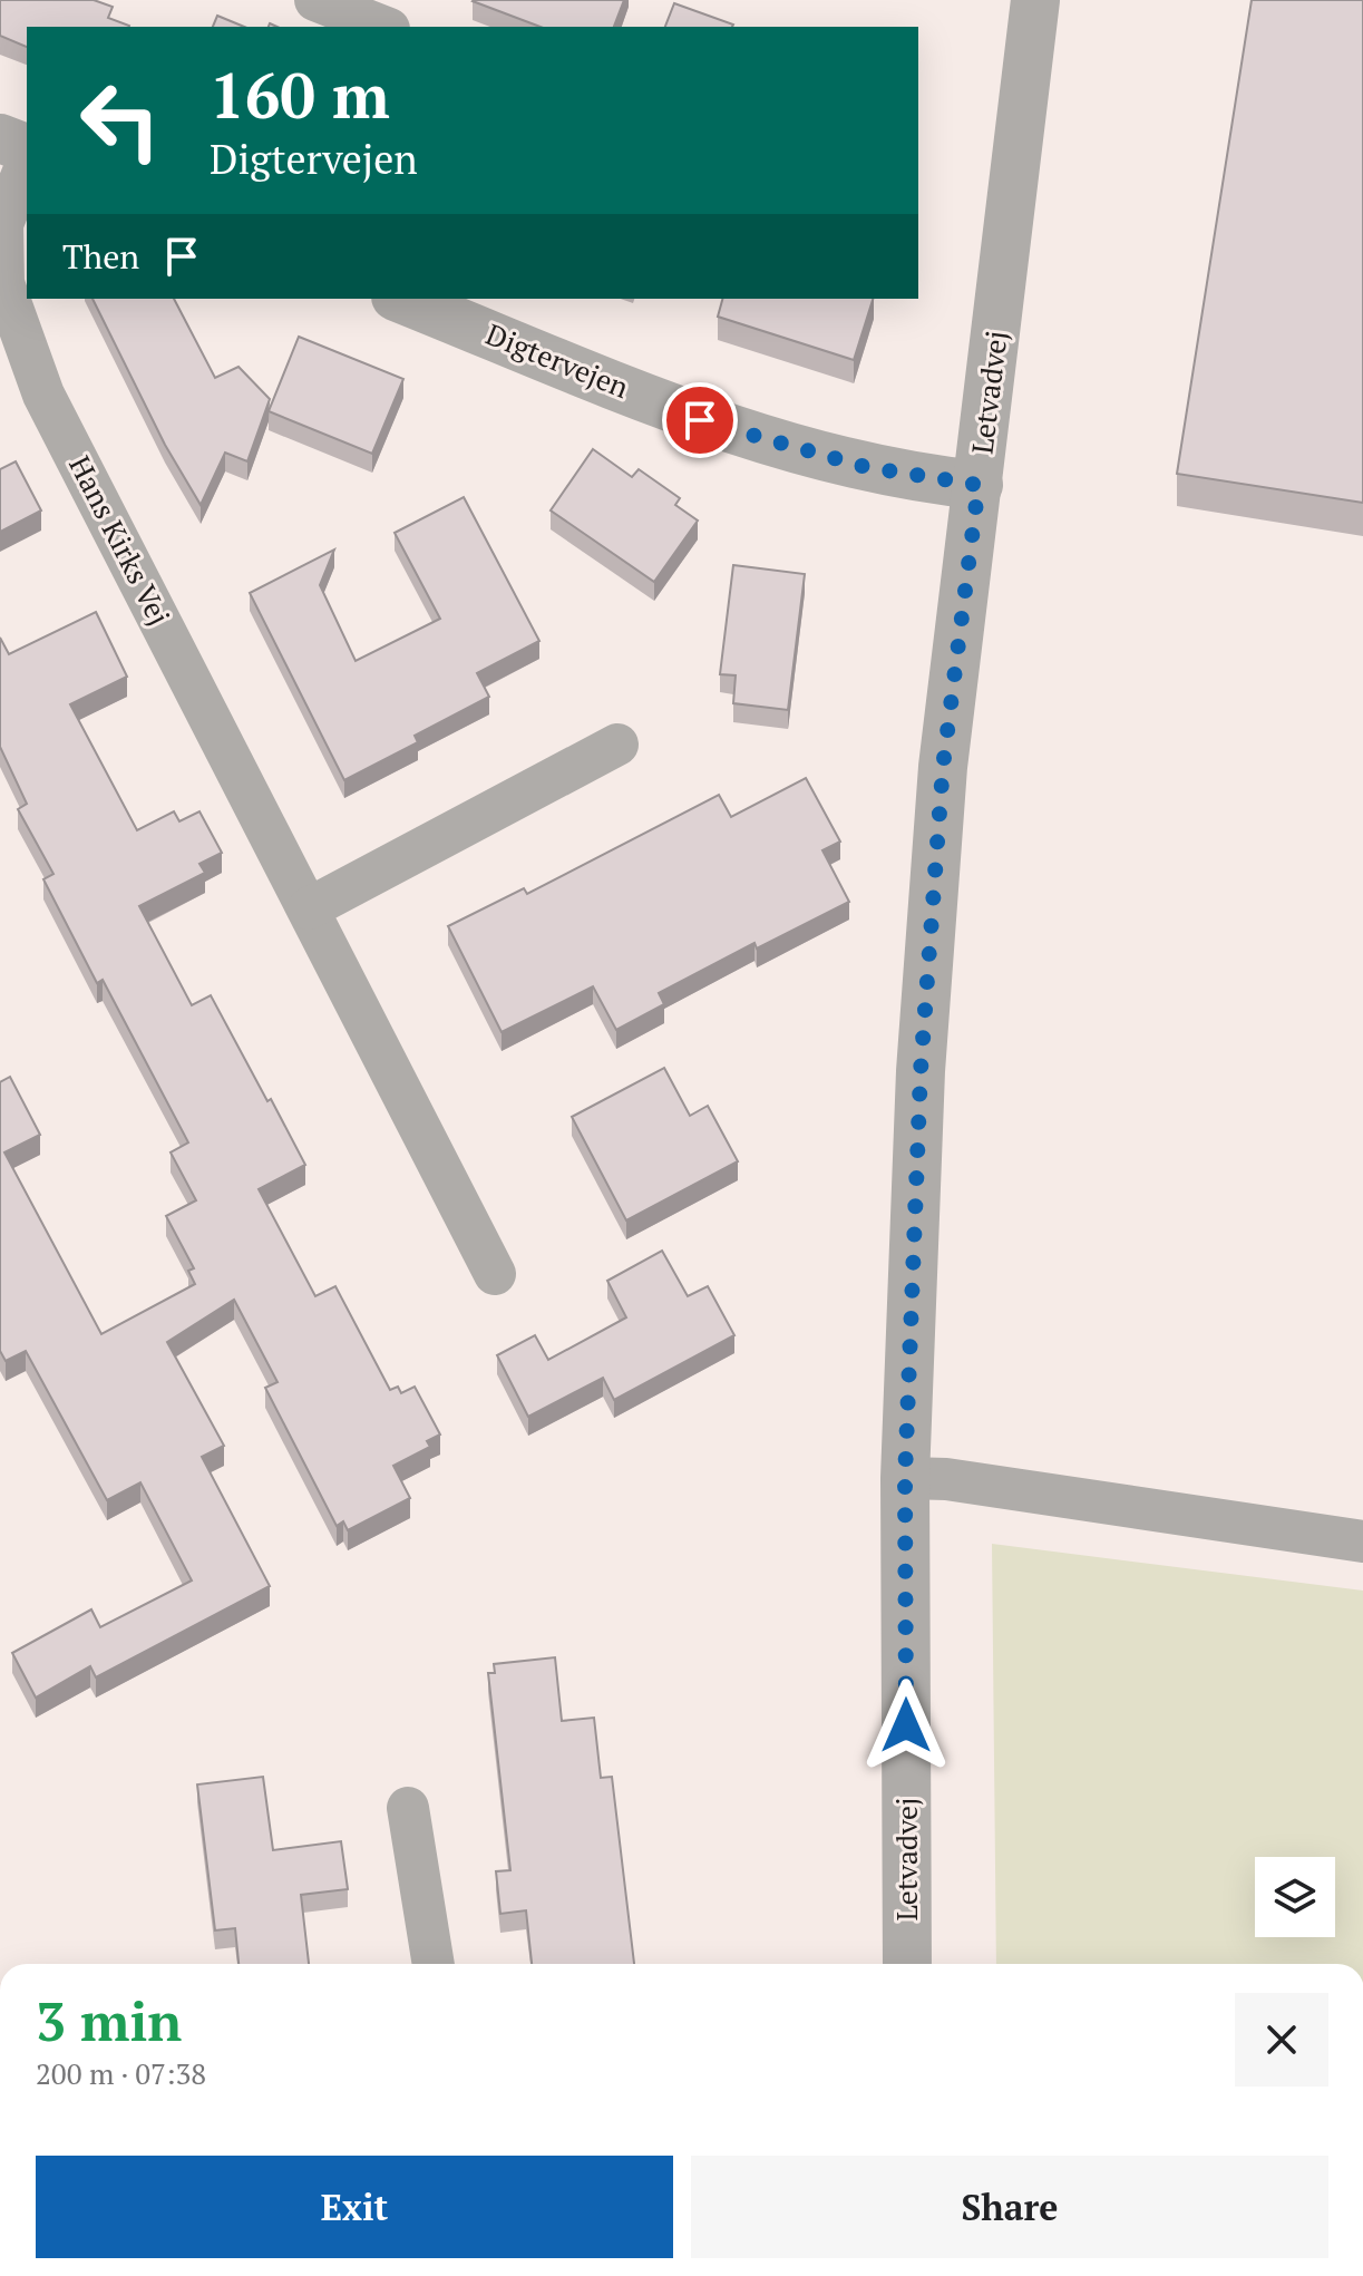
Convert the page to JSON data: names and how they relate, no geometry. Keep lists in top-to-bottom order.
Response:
{
  "streets": {
    "street": ["Digtervejen", "Letvadvej", "Hans Kirks Vej"]
  },
  "crossings": [
    ["Digtervejen", "Letvadvej"]
  ],
  "page": {
    "turn": ["160 m", "Digtervejen"],
    "then": "Then",
    "heading": ["3 min", "200 m · 07:38"],
    "buttons": ["Exit", "Share"]
  }
}
